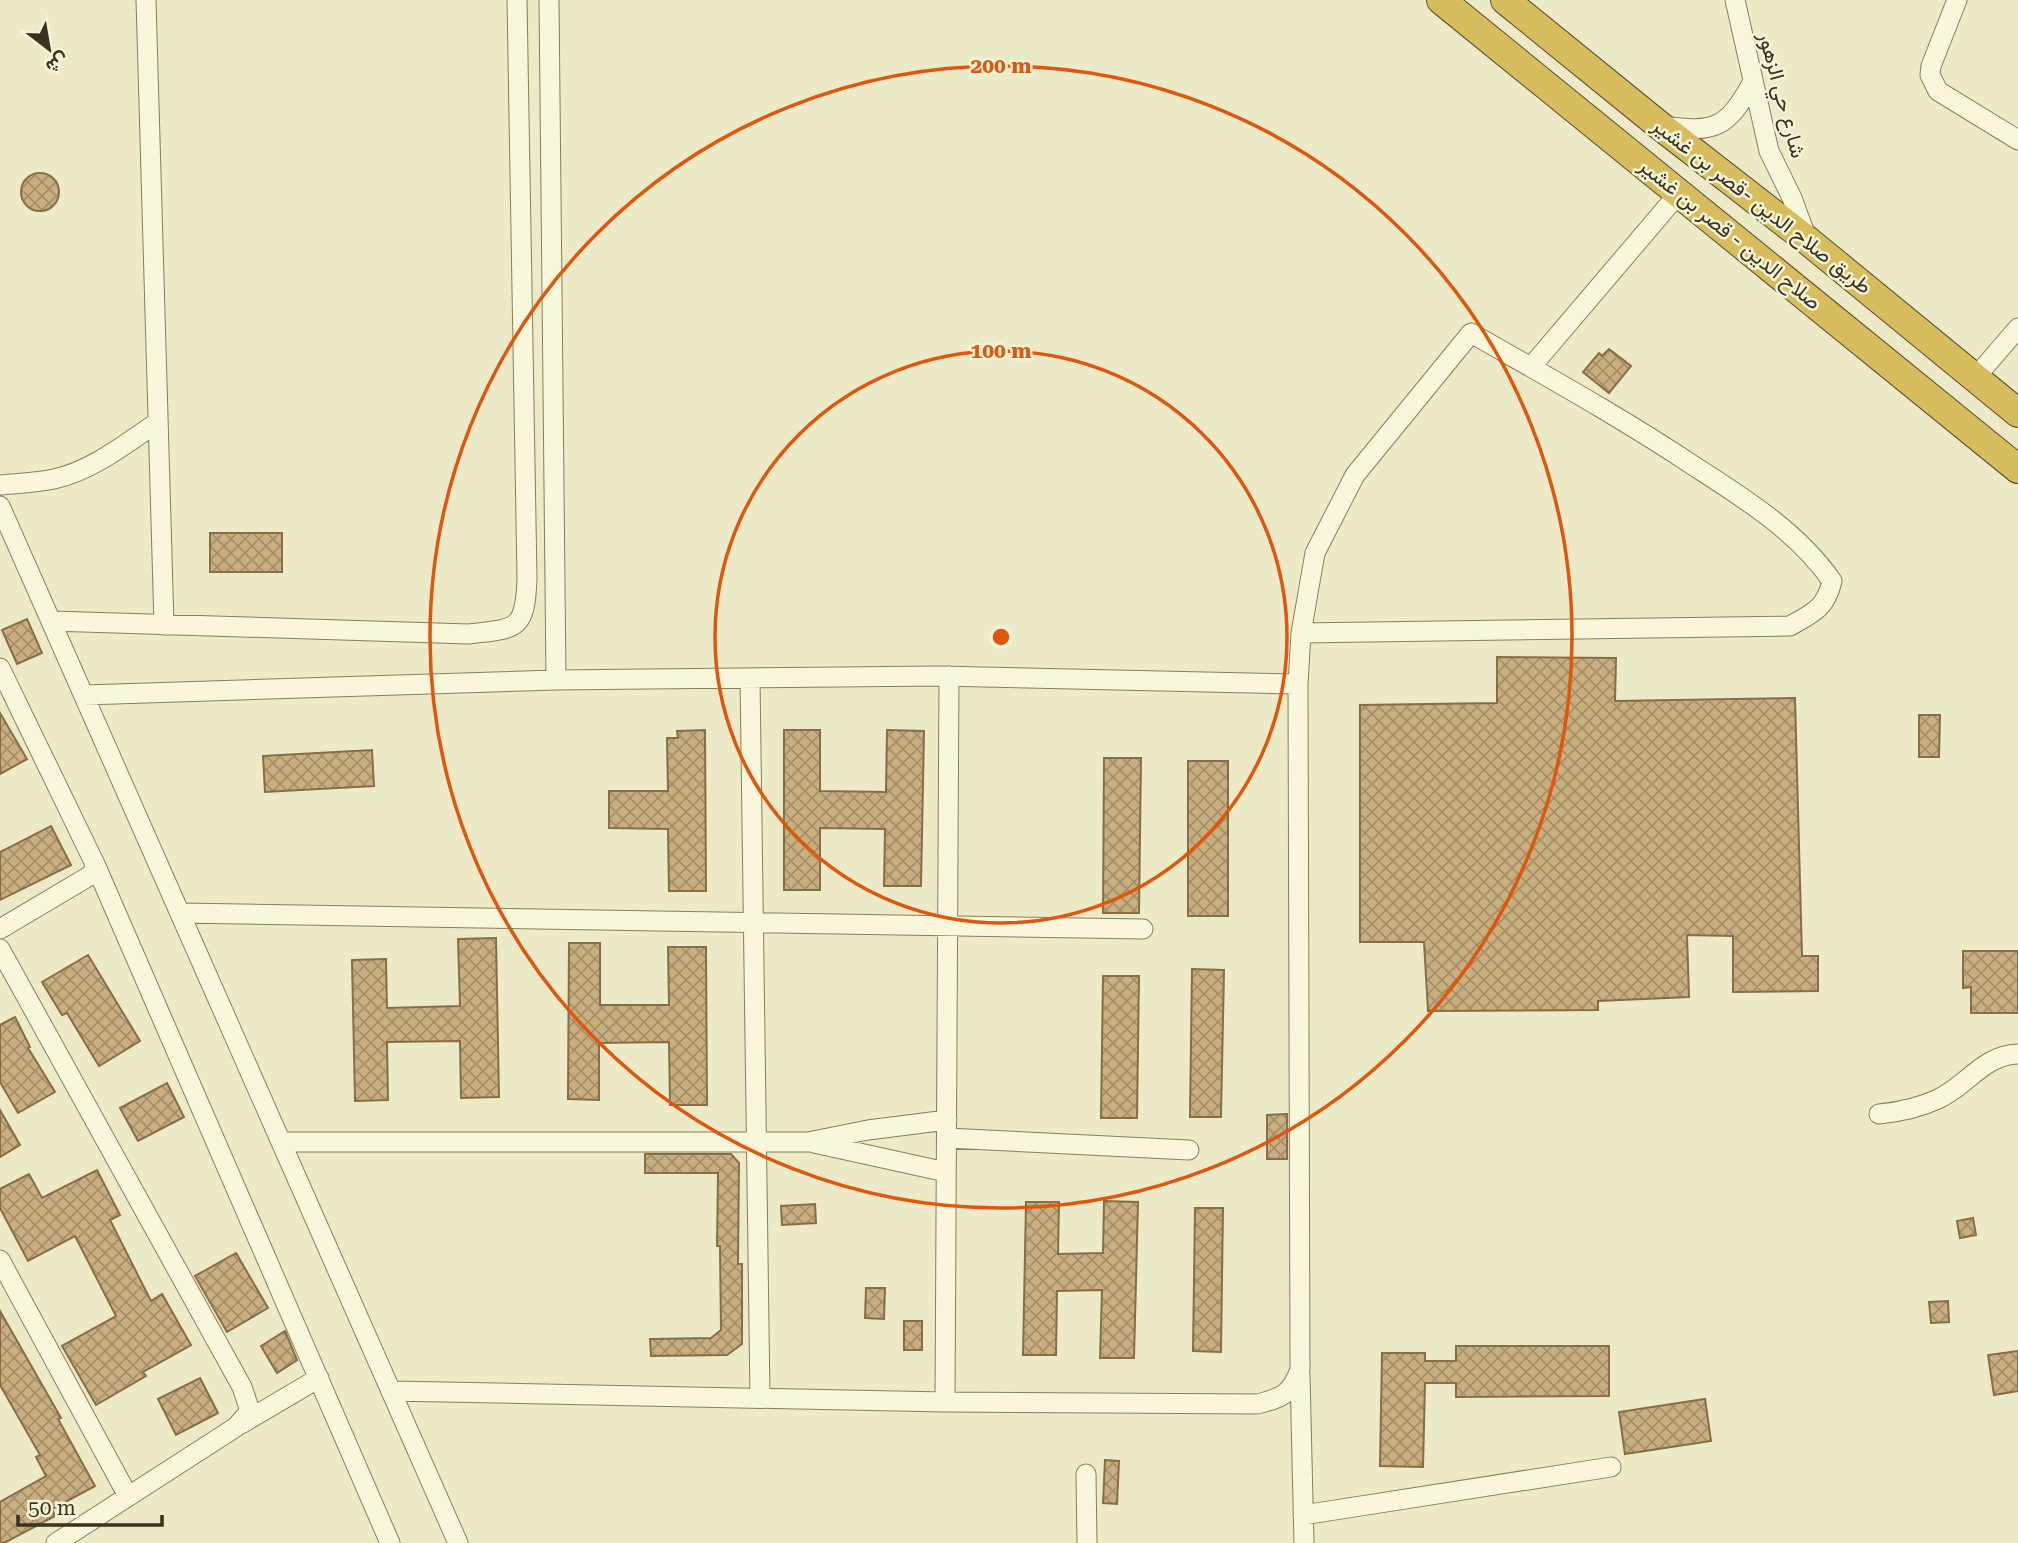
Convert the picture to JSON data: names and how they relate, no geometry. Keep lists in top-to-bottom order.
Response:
{
  "streets": {
    "highway": ["طريق صلاح الدين -قصر بن غشير", "صلاح الدين - قصر بن غشير"],
    "street": ["شارع حي الزهور"]
  },
  "crossings": [
    ["شارع حي الزهور", "طريق صلاح الدين -قصر بن غشير"]
  ],
  "scale_bar": "50 m",
  "north": "bottom right",
  "rings": ["200 m", "100 m"]
}
